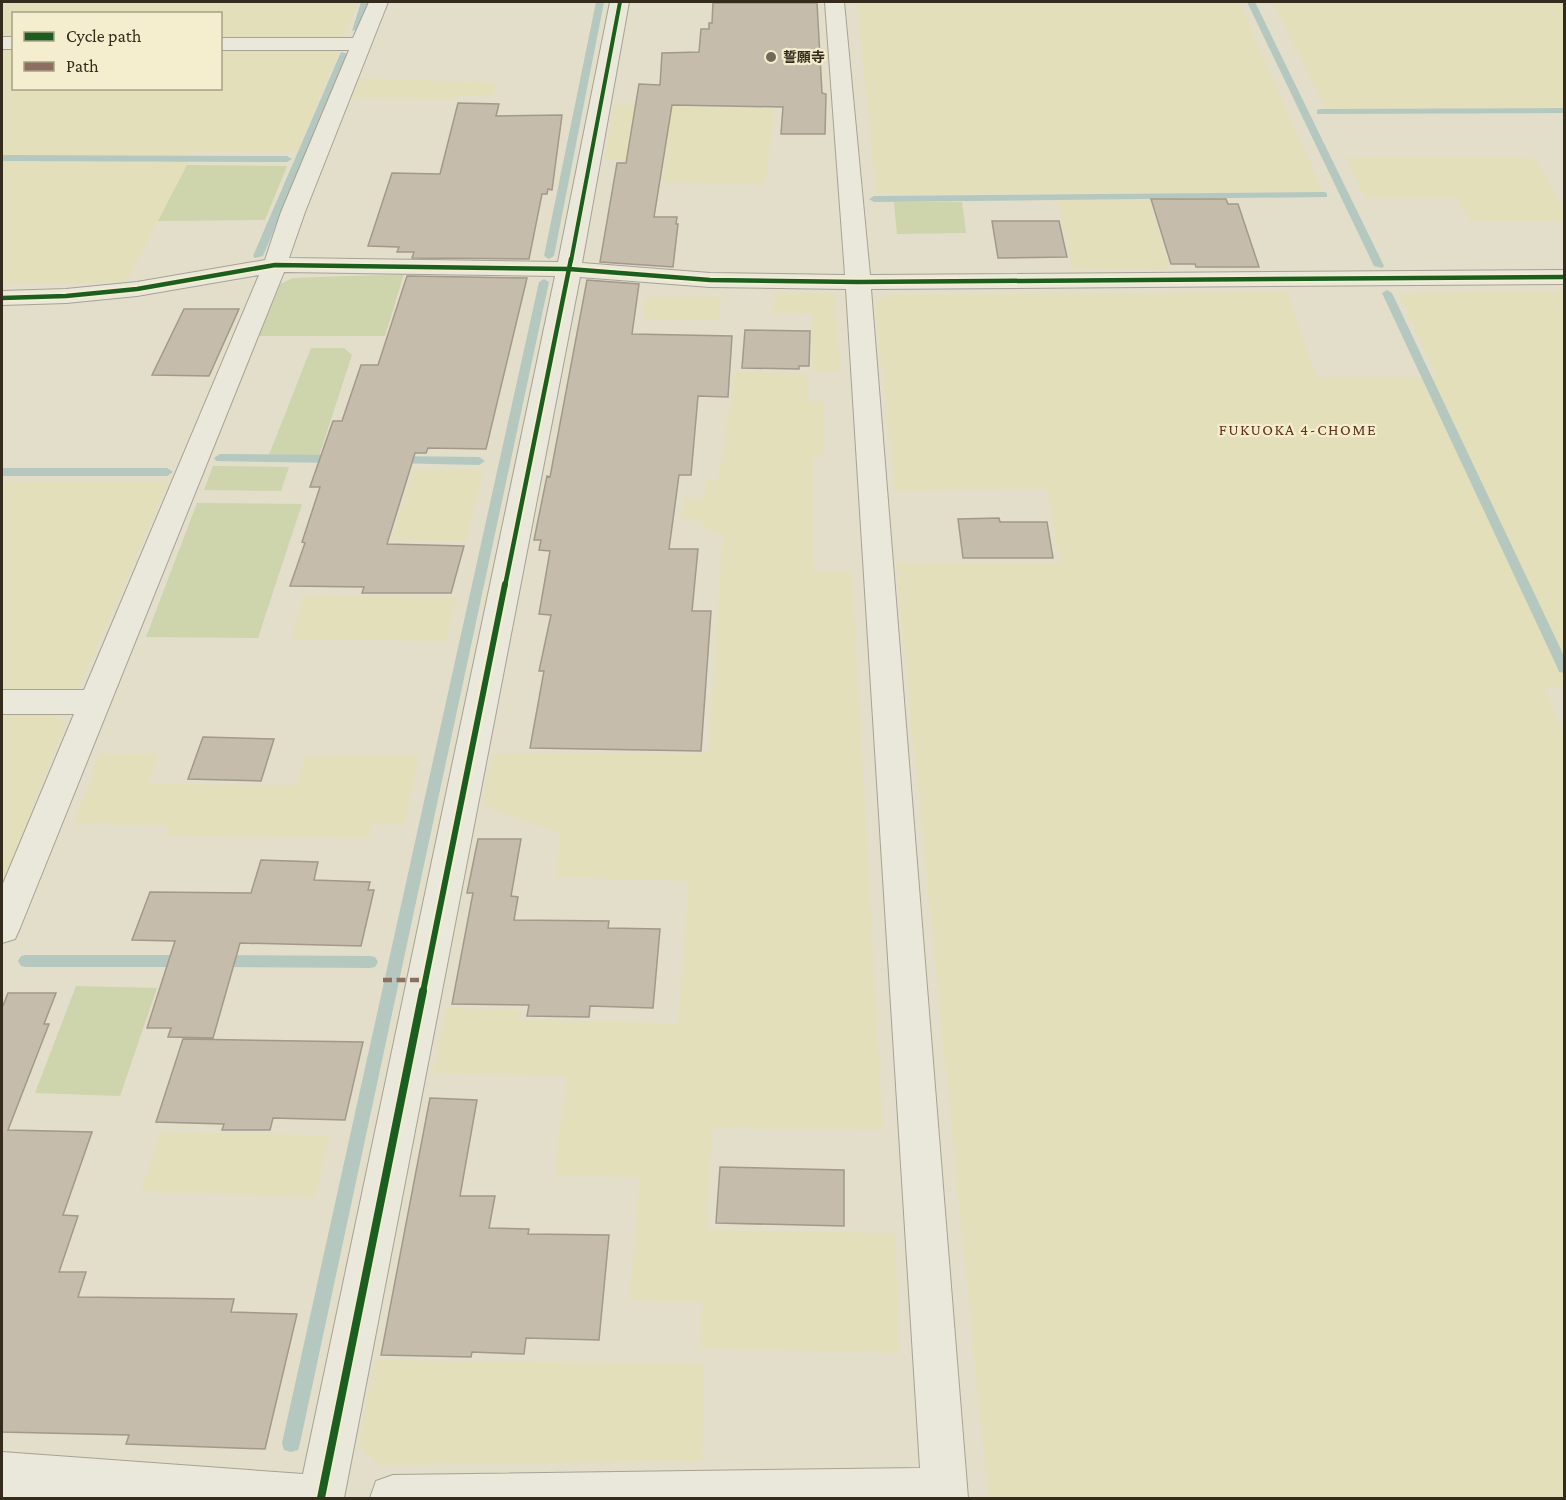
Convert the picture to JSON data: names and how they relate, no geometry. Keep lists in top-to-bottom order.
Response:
{
  "districts": ["FUKUOKA 4-CHOME"],
  "places": ["誓願寺"],
  "legend": ["Cycle path", "Path"]
}
